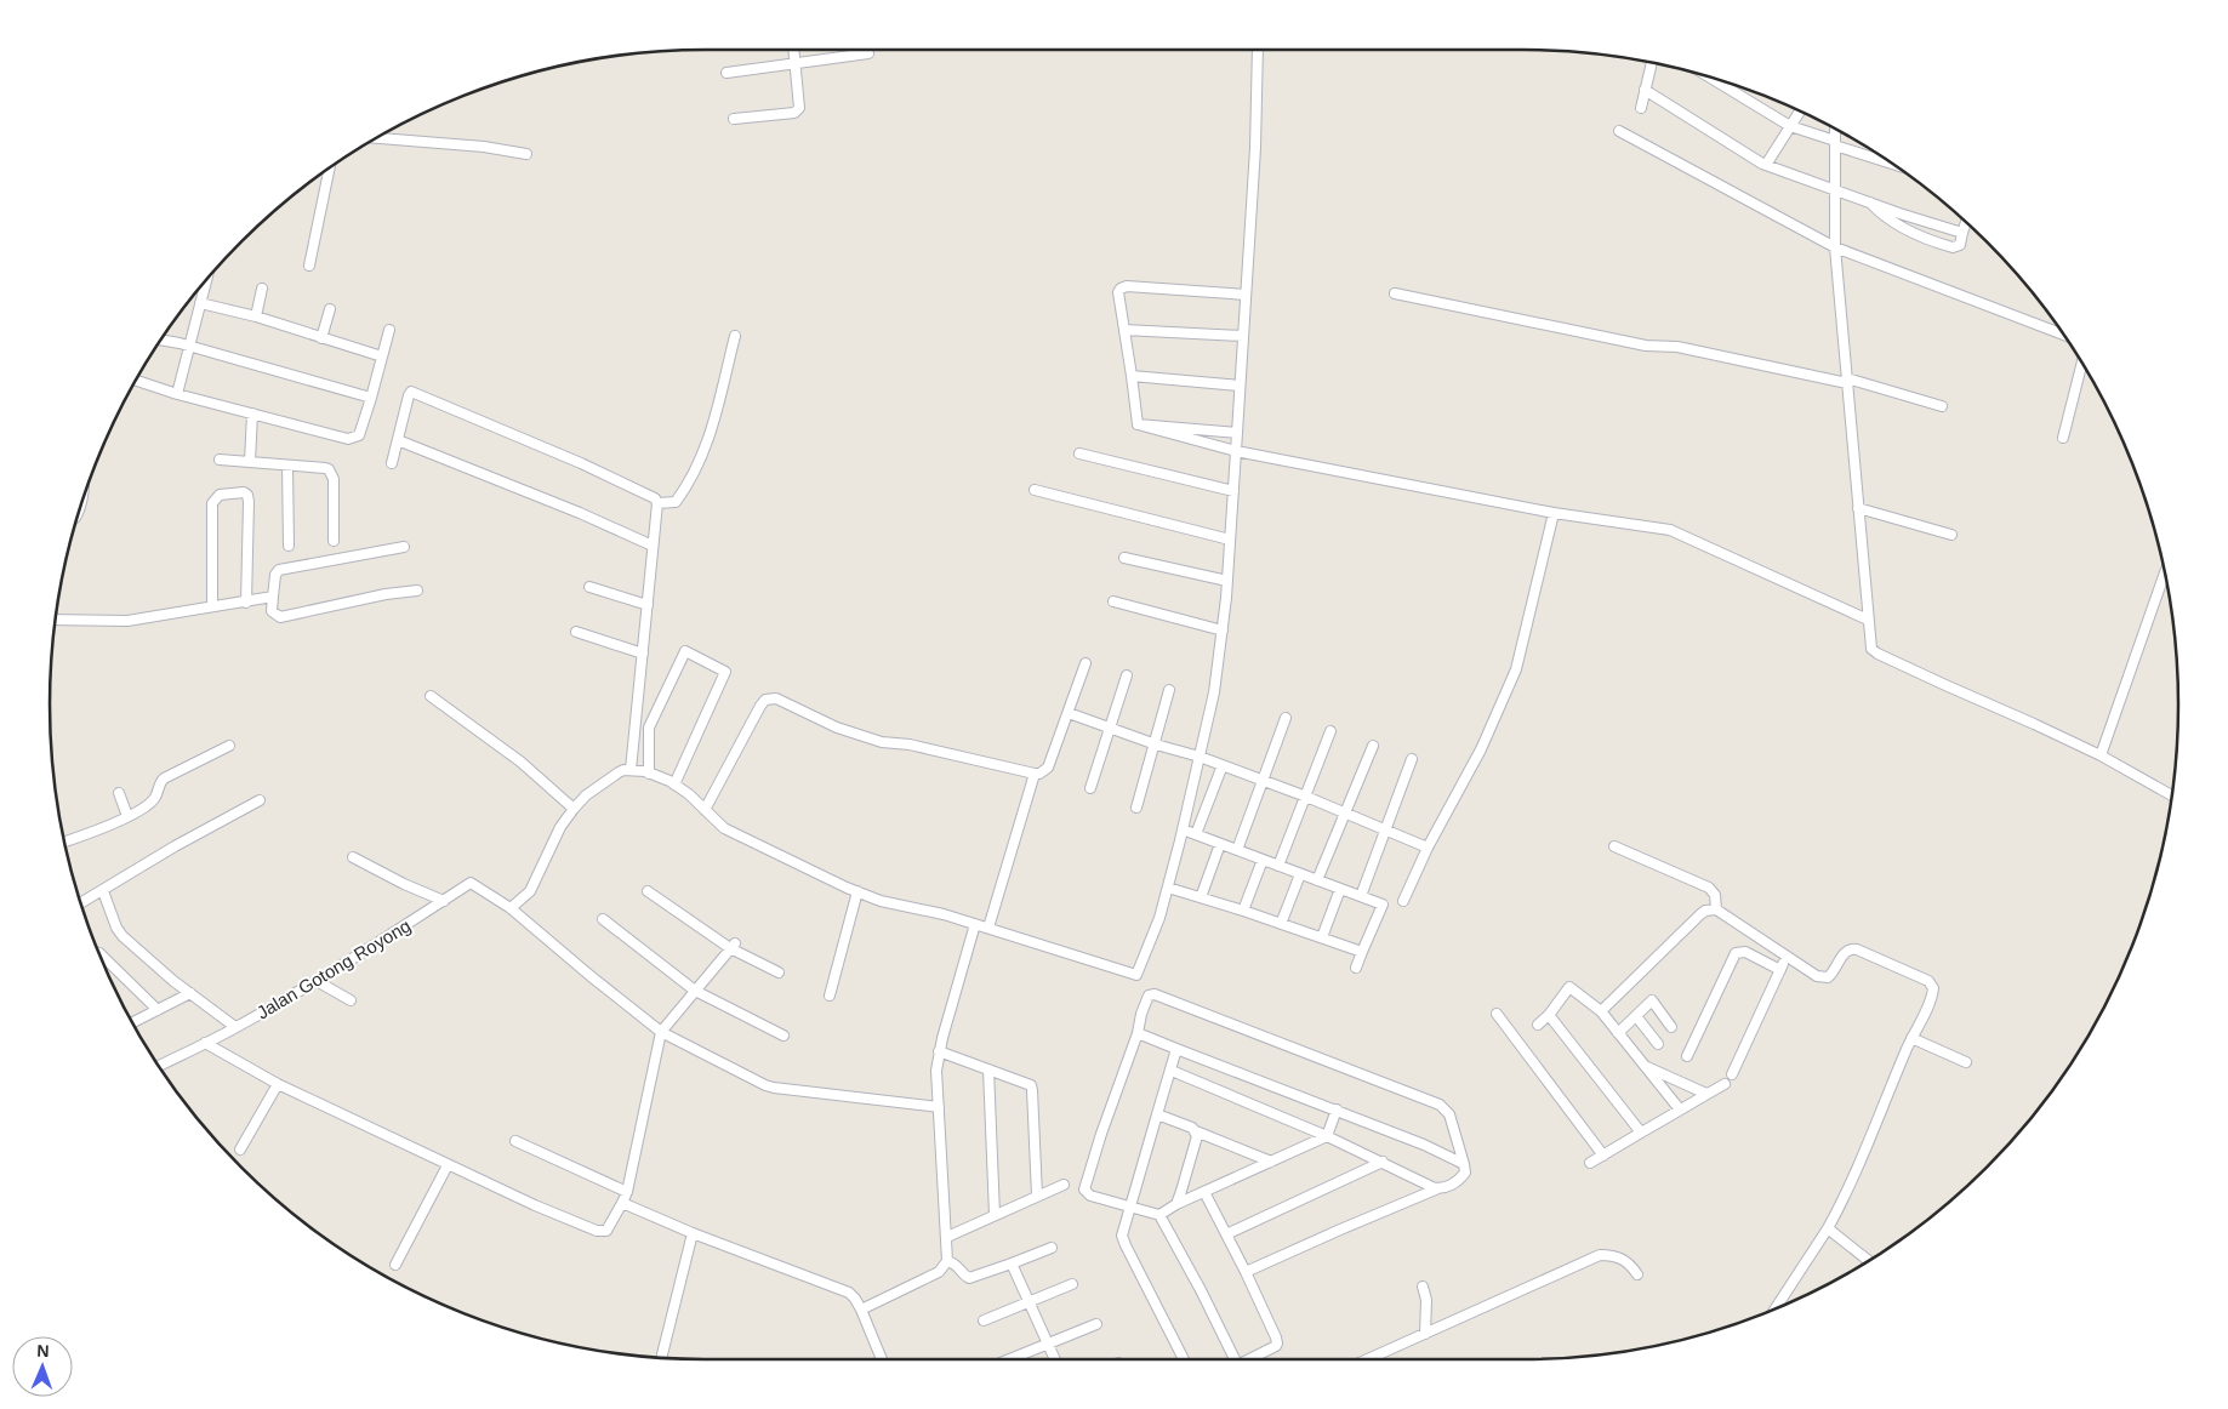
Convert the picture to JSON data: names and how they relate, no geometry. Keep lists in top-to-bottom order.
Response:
{
  "streets": {
    "street": ["Jalan Gotong Royong"]
  },
  "north": "top"
}
